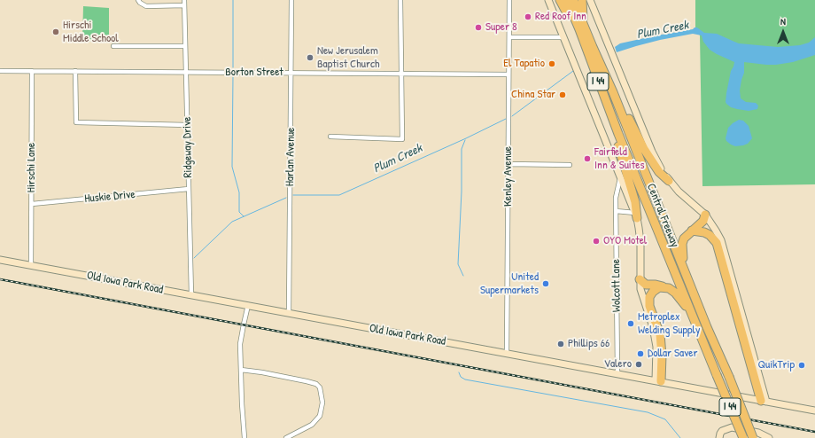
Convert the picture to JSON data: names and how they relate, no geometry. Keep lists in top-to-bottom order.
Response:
{
  "streets": {
    "highway": ["I 44", "Central Freeway"],
    "main road": ["Old Iowa Park Road"],
    "street": [
      "Borton Street",
      "Ridgeway Drive",
      "Harlan Avenue",
      "Hirschi Lane",
      "Kenley Avenue",
      "Huskie Drive",
      "Wolcott Lane"
    ]
  },
  "crossings": [
    ["Borton Street", "Ridgeway Drive"],
    ["Borton Street", "Harlan Avenue"],
    ["Borton Street", "Hirschi Lane"],
    ["Borton Street", "Kenley Avenue"],
    ["Ridgeway Drive", "Huskie Drive"],
    ["Ridgeway Drive", "Old Iowa Park Road"],
    ["Harlan Avenue", "Old Iowa Park Road"],
    ["Hirschi Lane", "Huskie Drive"],
    ["Hirschi Lane", "Old Iowa Park Road"],
    ["Kenley Avenue", "Old Iowa Park Road"],
    ["Central Freeway", "Old Iowa Park Road"],
    ["Old Iowa Park Road", "Wolcott Lane"]
  ],
  "water": ["Plum Creek"],
  "places": [
    "Red Roof Inn",
    "Super 8",
    "Hirschi Middle School",
    "New Jerusalem Baptist Church",
    "El Tapatio",
    "China Star",
    "Fairfield Inn & Suites",
    "OYO Motel",
    "United Supermarkets",
    "Metroplex Welding Supply",
    "Phillips 66",
    "Dollar Saver",
    "Valero",
    "QuikTrip"
  ],
  "north": "top"
}
